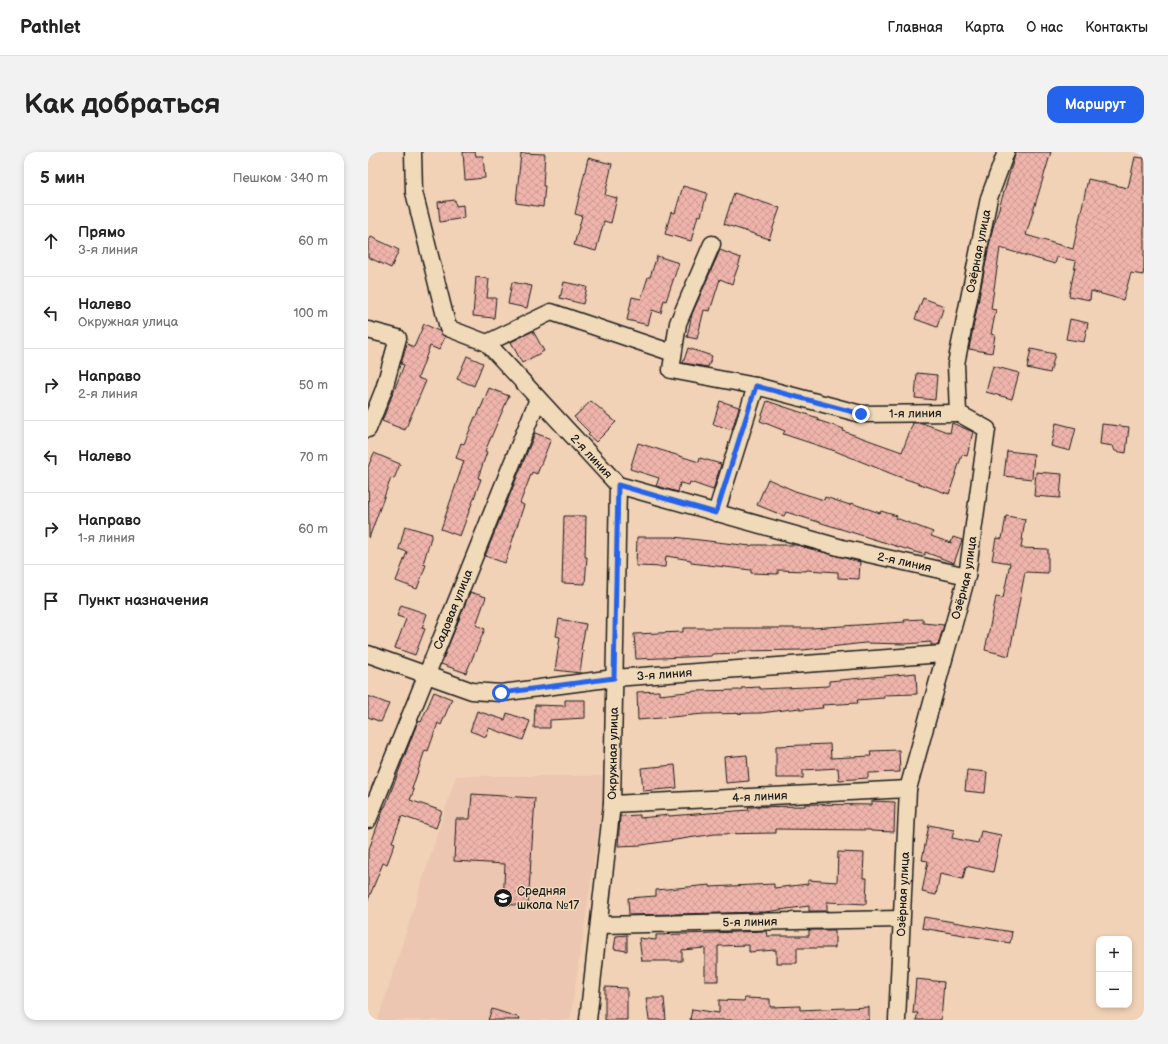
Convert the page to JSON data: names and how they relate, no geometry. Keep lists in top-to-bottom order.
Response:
{
  "streets": {
    "street": [
      "Озёрная улица",
      "1-я линия",
      "2-я линия",
      "Садовая улица",
      "3-я линия",
      "Окружная улица",
      "4-я линия",
      "5-я линия"
    ]
  },
  "crossings": [
    ["Озёрная улица", "1-я линия"],
    ["Озёрная улица", "2-я линия"],
    ["Озёрная улица", "3-я линия"],
    ["Озёрная улица", "4-я линия"],
    ["Озёрная улица", "5-я линия"],
    ["2-я линия", "Садовая улица"],
    ["2-я линия", "Окружная улица"],
    ["Садовая улица", "3-я линия"],
    ["3-я линия", "Окружная улица"],
    ["Окружная улица", "4-я линия"],
    ["Окружная улица", "5-я линия"]
  ],
  "places": {
    "school or university": ["Средняя школа №17"]
  },
  "page": {
    "header": "Pathlet",
    "nav": [
      "Главная",
      "Карта",
      "О нас",
      "Контакты"
    ],
    "buttons": "Маршрут",
    "title": "Как добраться",
    "heading": ["5 мин", "Пешком · 340 m"],
    "list": [
      ["Прямо", "3-я линия", "60 m"],
      ["Налево", "Окружная улица", "100 m"],
      ["Направо", "2-я линия", "50 m"],
      ["Налево", "70 m"],
      ["Направо", "1-я линия", "60 m"],
      "Пункт назначения"
    ],
    "map_buttons": ["+", "−"]
  }
}
